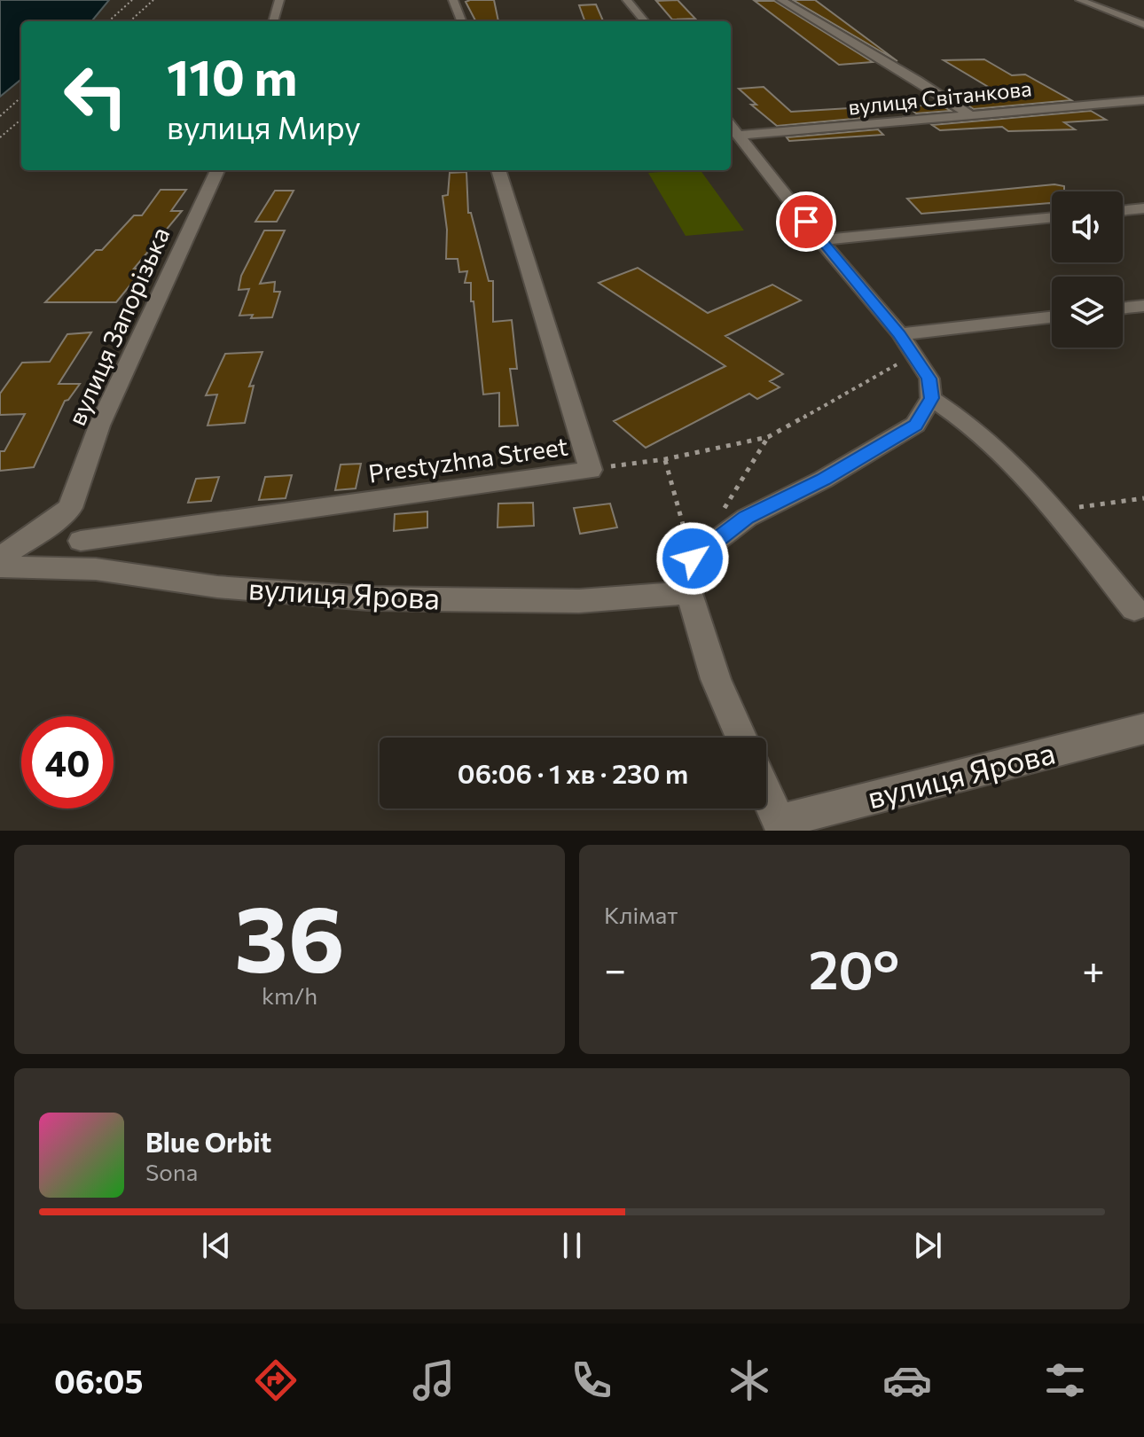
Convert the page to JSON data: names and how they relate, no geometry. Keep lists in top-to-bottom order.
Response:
{
  "streets": {
    "street": [
      "вулиця Світанкова",
      "вулиця Запорізька",
      "Prestyzhna Street",
      "вулиця Ярова"
    ]
  },
  "page": {
    "turn": ["110 m", "вулиця Миру"],
    "limit": "40",
    "trip": "06:06 · 1 хв · 230 m",
    "tile": [
      ["36", "km/h"],
      "Клімат"
    ],
    "heat": ["−", "20°", "+"],
    "song": ["Blue Orbit", "Sona"],
    "tabs": "06:05"
  }
}
